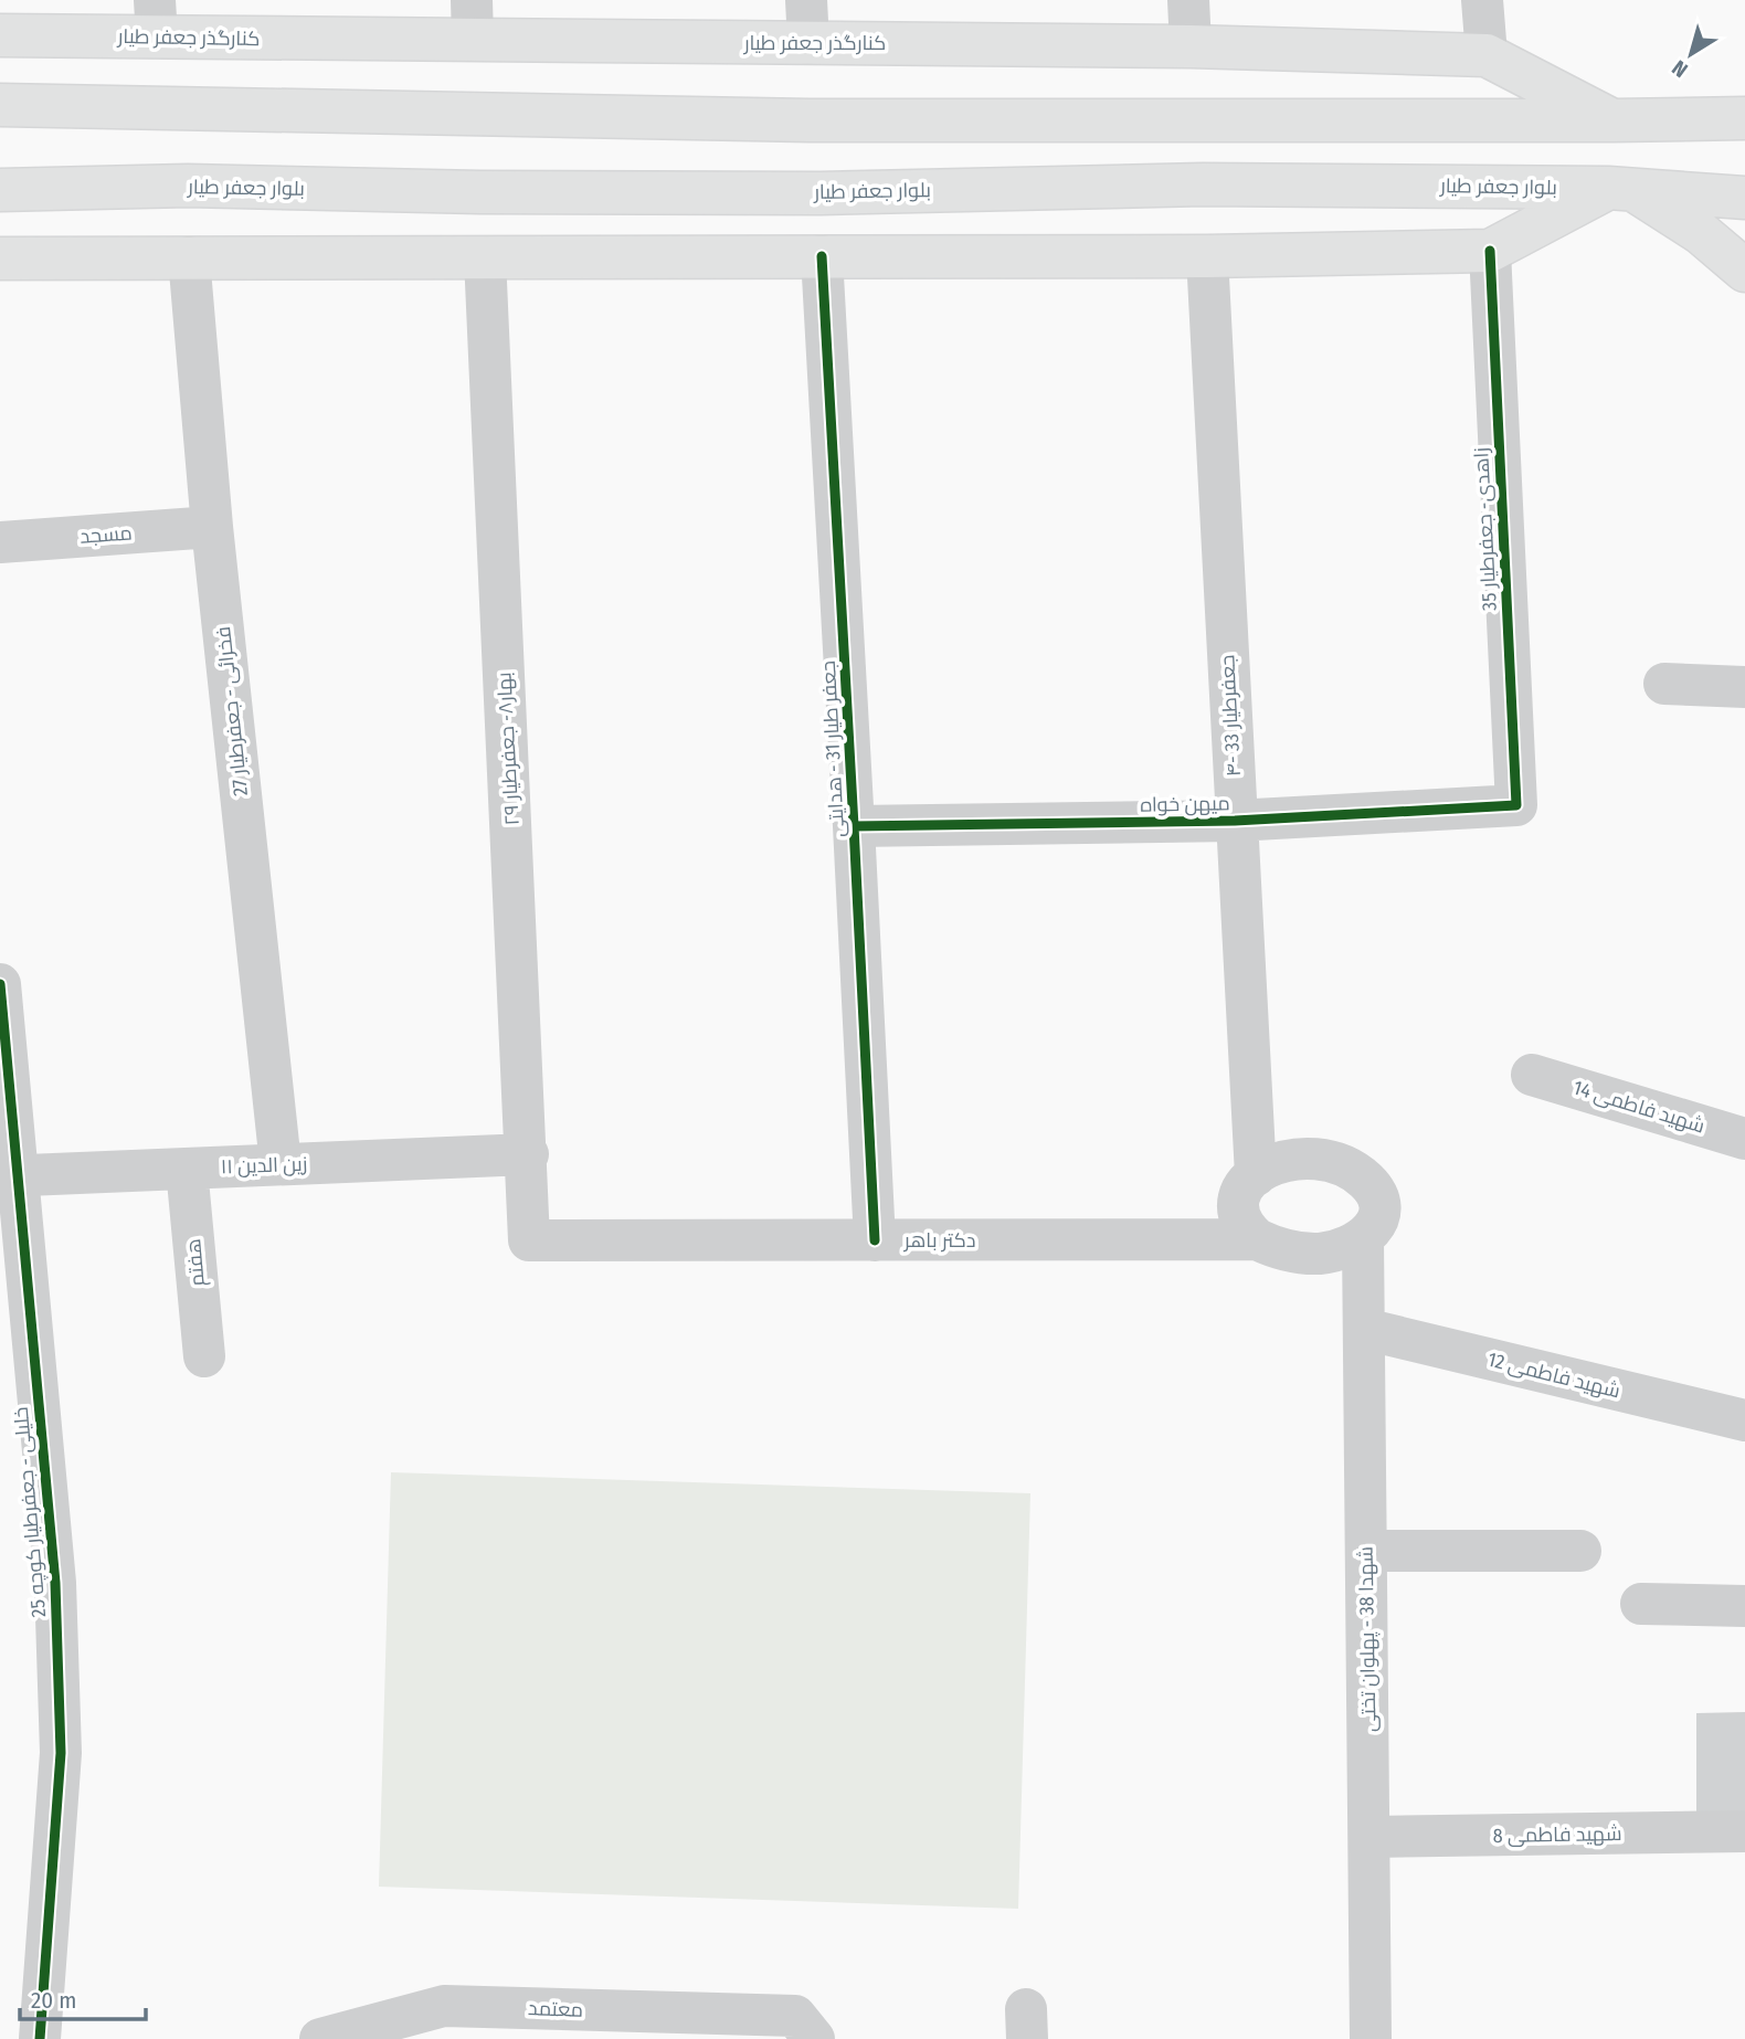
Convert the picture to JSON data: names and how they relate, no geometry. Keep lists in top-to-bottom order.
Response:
{
  "streets": {
    "main road": ["کنارگذر جعفر طیار", "بلوار جعفر طیار"],
    "street": [
      "زاهدی- جعفرطیار 35",
      "مسجد",
      "فخرائی - جعفرطیار 27",
      "۴- جعفرطیار 33",
      "بهار۸- جعفرطیار ۲۹",
      "جعفر طیار 31 - هدایتی",
      "میهن خواه",
      "شهید فاطمی 14",
      "زین الدین ۱۱",
      "دکتر باهر",
      "هفتم",
      "شهید فاطمی 12",
      "خلیلی - جعفرطیار کوچه 25",
      "شهدا 38 - پهلوان تختی",
      "شهید فاطمی 8",
      "معتمد"
    ]
  },
  "crossings": [
    ["زاهدی- جعفرطیار 35", "میهن خواه"],
    ["مسجد", "فخرائی - جعفرطیار 27"],
    ["فخرائی - جعفرطیار 27", "زین الدین ۱۱"],
    ["۴- جعفرطیار 33", "میهن خواه"],
    ["۴- جعفرطیار 33", "دکتر باهر"],
    ["۴- جعفرطیار 33", "شهدا 38 - پهلوان تختی"],
    ["بهار۸- جعفرطیار ۲۹", "زین الدین ۱۱"],
    ["بهار۸- جعفرطیار ۲۹", "دکتر باهر"],
    ["جعفر طیار 31 - هدایتی", "میهن خواه"],
    ["جعفر طیار 31 - هدایتی", "دکتر باهر"],
    ["زین الدین ۱۱", "هفتم"],
    ["زین الدین ۱۱", "خلیلی - جعفرطیار کوچه 25"],
    ["دکتر باهر", "شهدا 38 - پهلوان تختی"],
    ["شهید فاطمی 12", "شهدا 38 - پهلوان تختی"],
    ["شهدا 38 - پهلوان تختی", "شهید فاطمی 8"]
  ],
  "scale_bar": "20 m",
  "north": "bottom left"
}
